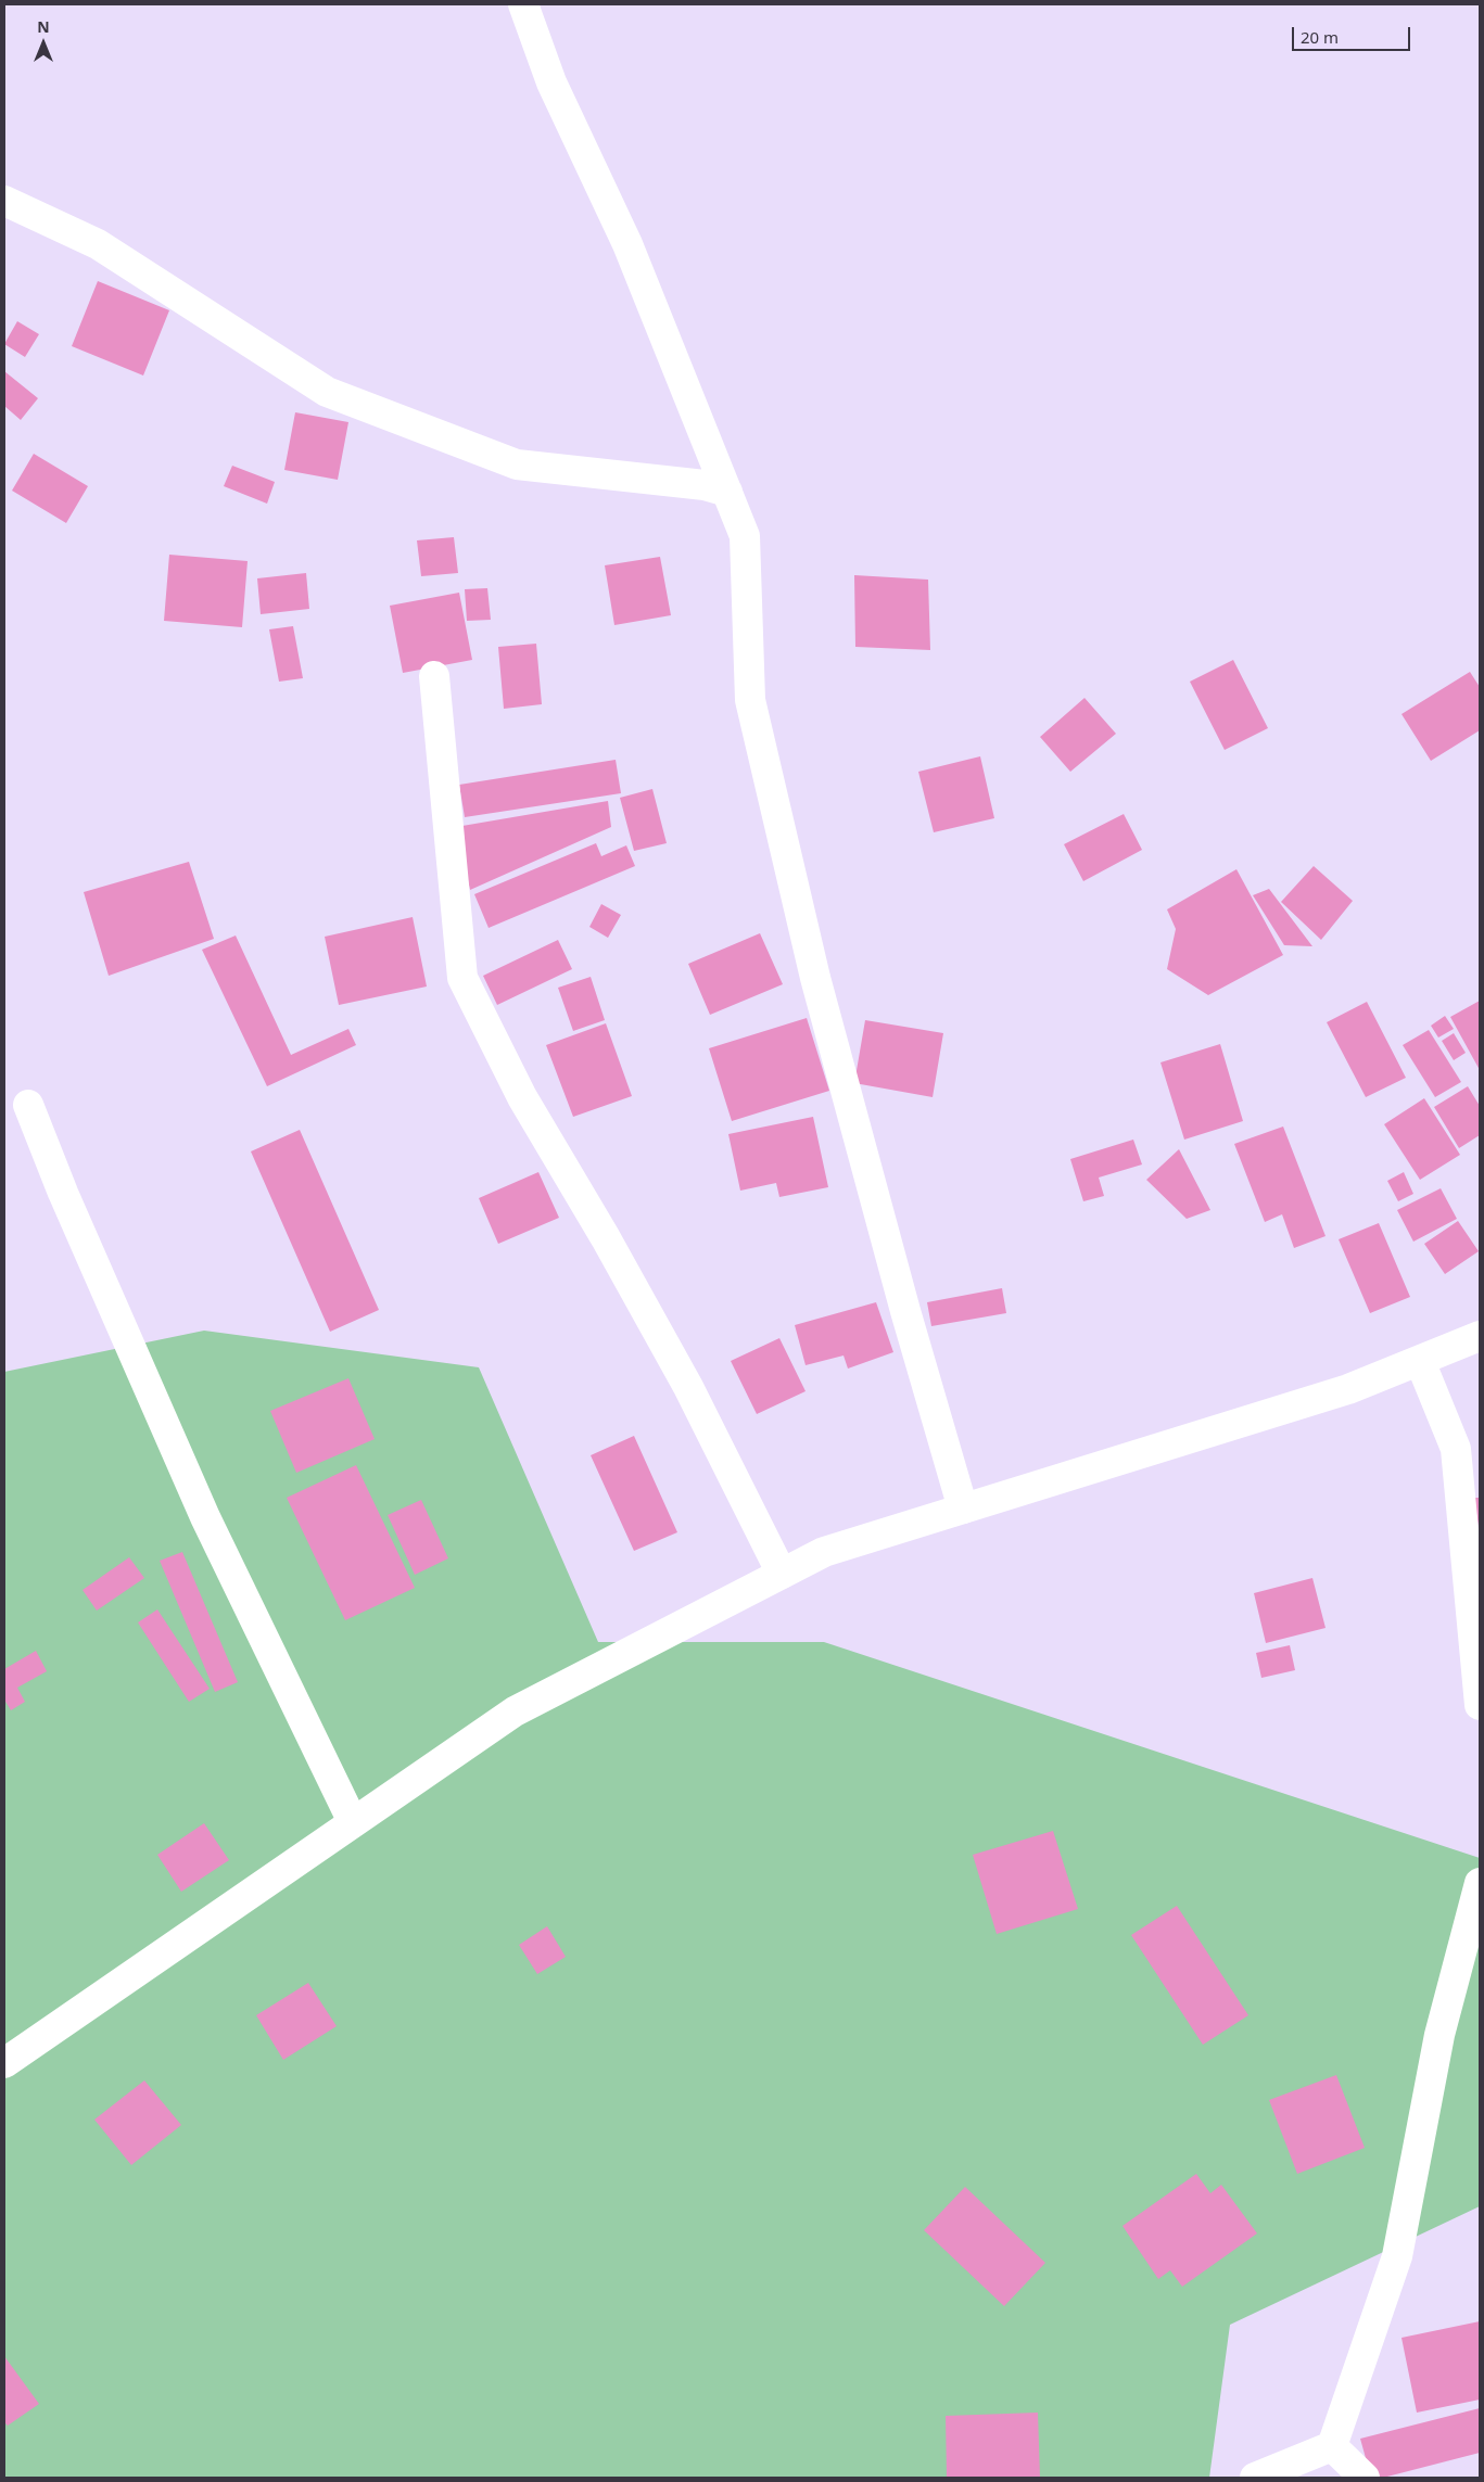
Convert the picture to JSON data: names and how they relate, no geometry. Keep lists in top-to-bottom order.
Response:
{
  "scale_bar": "20 m",
  "north": "top"
}
